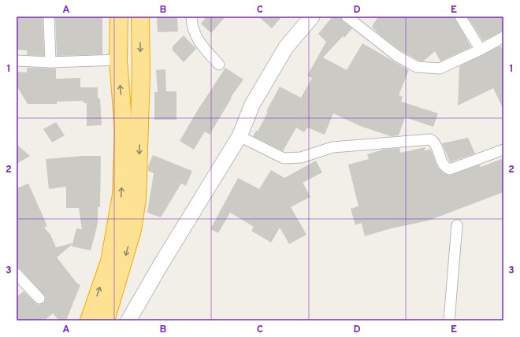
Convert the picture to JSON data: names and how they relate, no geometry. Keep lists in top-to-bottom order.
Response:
{
  "grid": {
    "columns": [
      "A",
      "B",
      "C",
      "D",
      "E"
    ],
    "rows": ["1", "2", "3"]
  }
}
